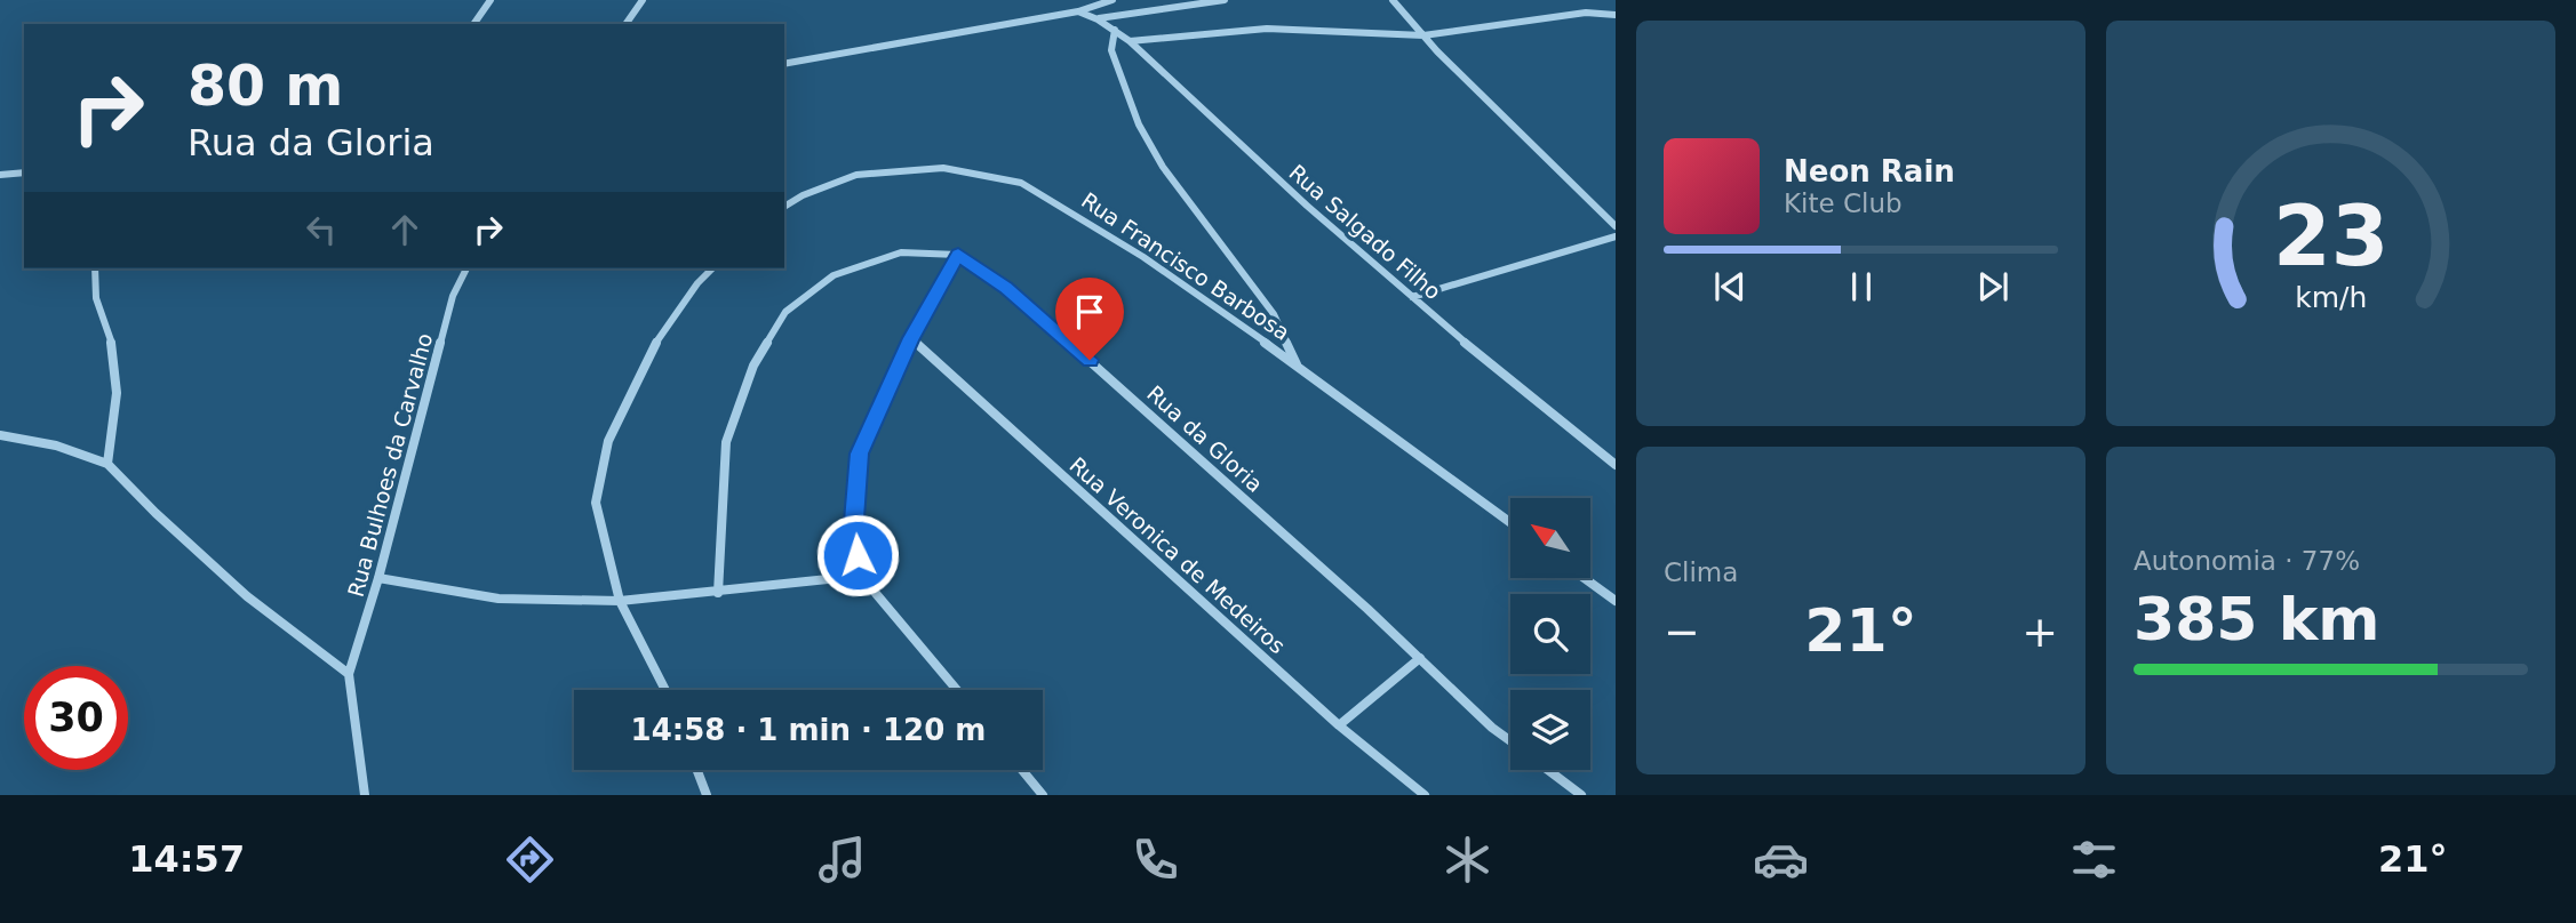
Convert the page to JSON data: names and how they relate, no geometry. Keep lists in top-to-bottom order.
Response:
{
  "streets": {
    "street": [
      "Rua Salgado Filho",
      "Rua Francisco Barbosa",
      "Rua da Gloria",
      "Rua Bulhoes da Carvalho",
      "Rua Veronica de Medeiros"
    ]
  },
  "north": "top left",
  "page": {
    "turn": ["80 m", "Rua da Gloria"],
    "song": ["Neon Rain", "Kite Club"],
    "tile": [
      "Clima",
      ["Autonomia · 77%", "385 km"]
    ],
    "heat": ["−", "21°", "+"],
    "limit": "30",
    "trip": "14:58 · 1 min · 120 m",
    "tabs": ["14:57", "21°"],
    "gauge": ["23", "km/h"]
  }
}
